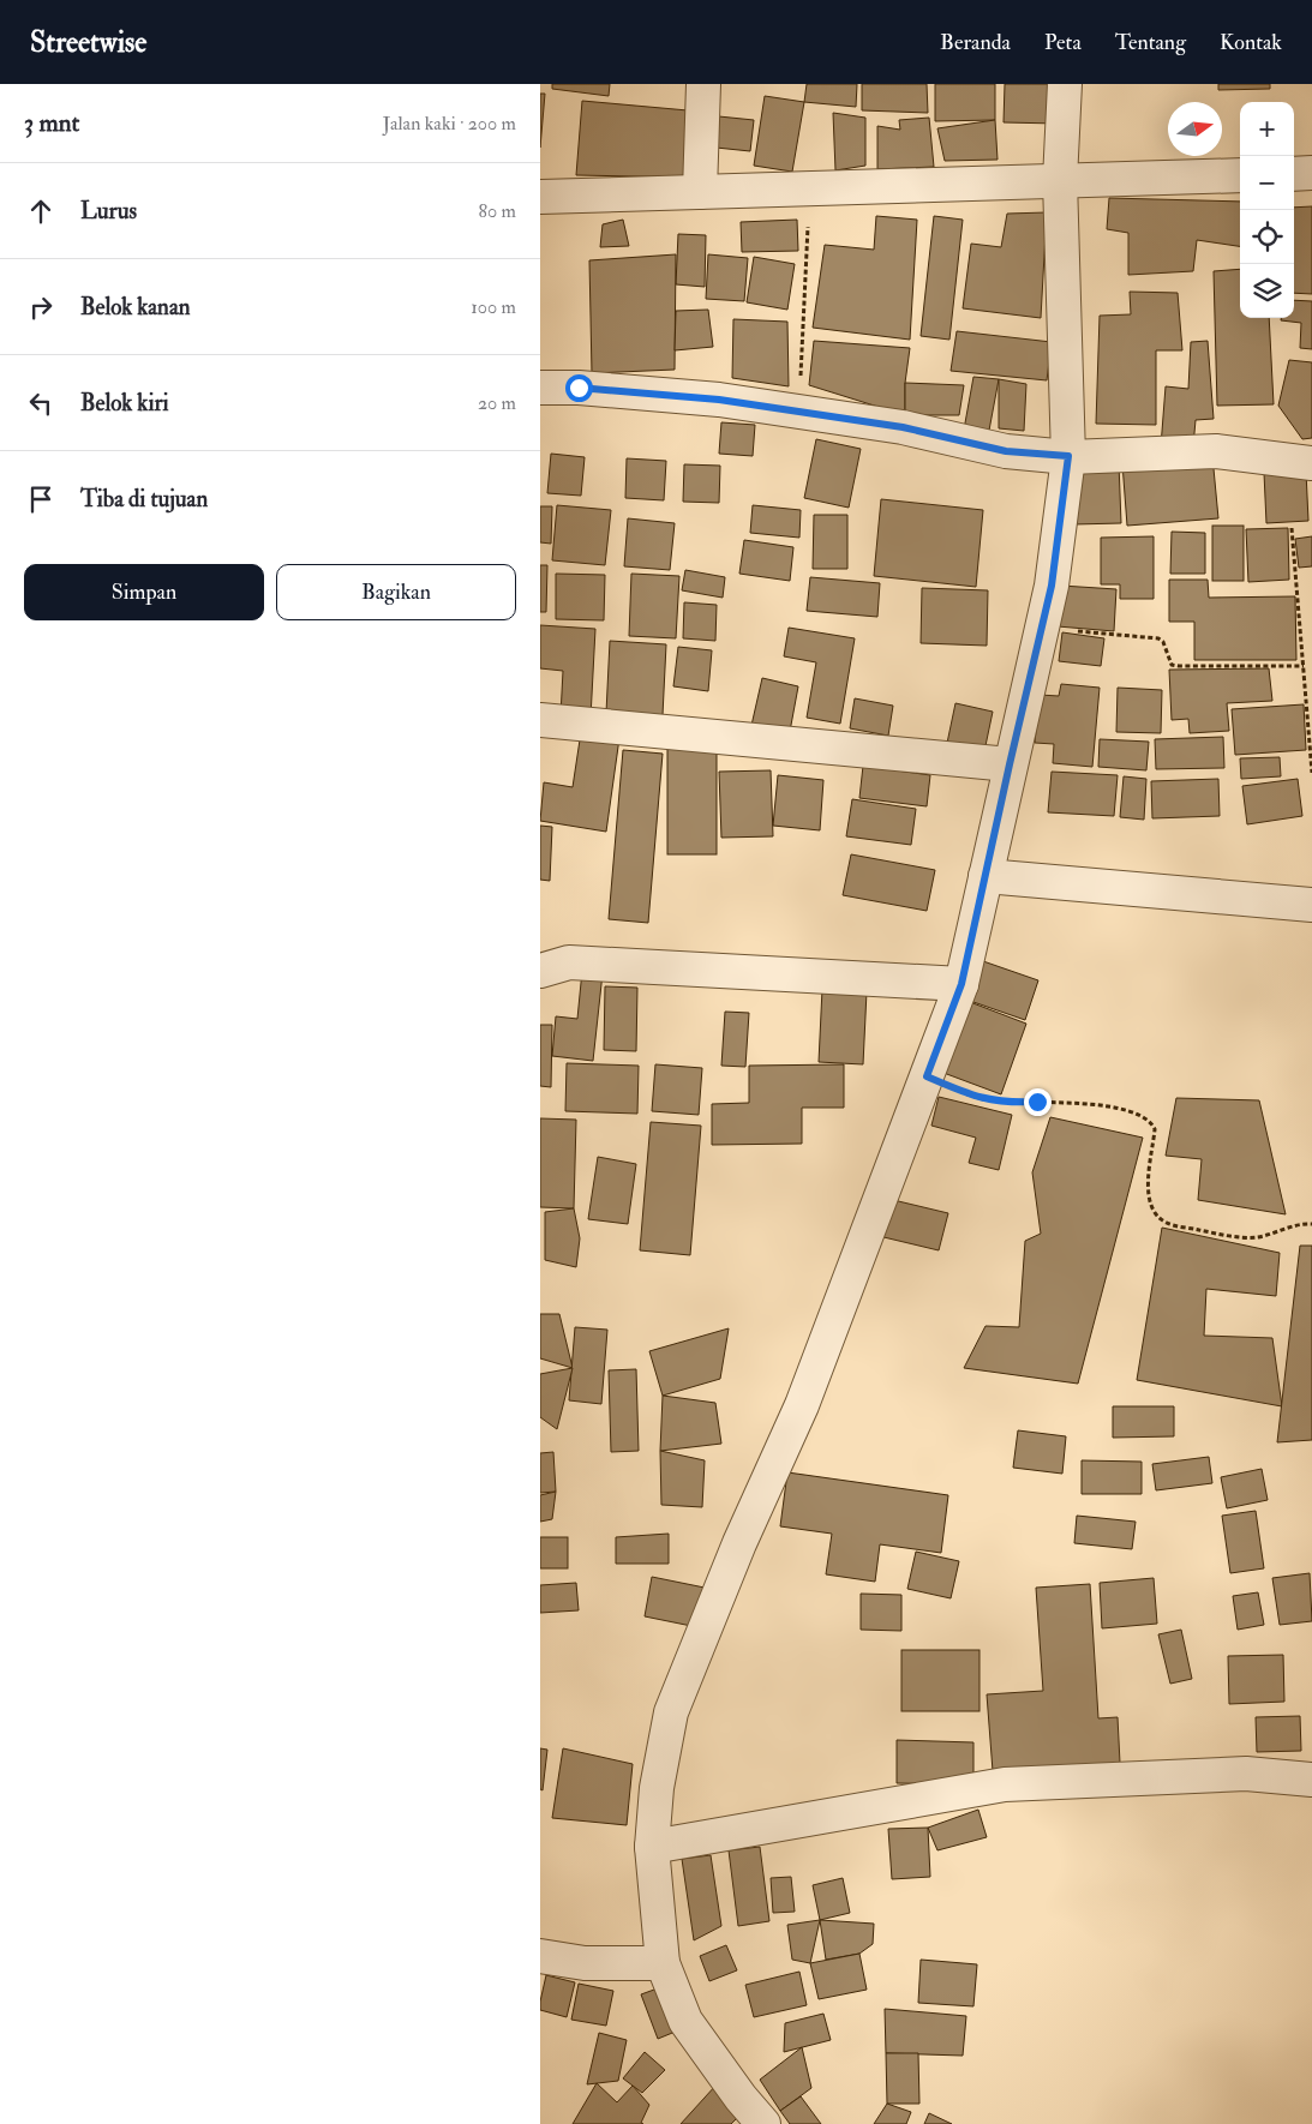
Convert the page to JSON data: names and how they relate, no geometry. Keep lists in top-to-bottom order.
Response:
{
  "north": "right",
  "page": {
    "header": "Streetwise",
    "nav": [
      "Beranda",
      "Peta",
      "Tentang",
      "Kontak"
    ],
    "heading": ["3 mnt", "Jalan kaki · 200 m"],
    "map_buttons": ["+", "−"],
    "list": [
      ["Lurus", "80 m"],
      ["Belok kanan", "100 m"],
      ["Belok kiri", "20 m"],
      "Tiba di tujuan"
    ],
    "buttons": ["Simpan", "Bagikan"]
  }
}
